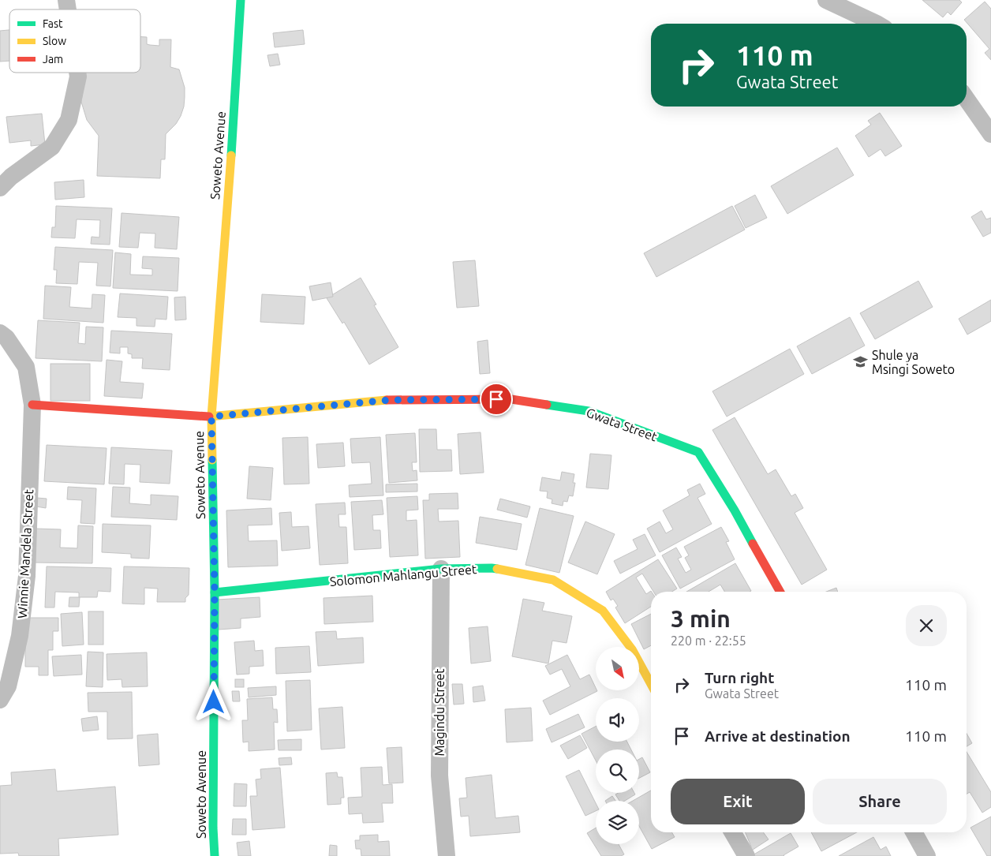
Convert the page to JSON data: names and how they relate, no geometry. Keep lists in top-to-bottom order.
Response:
{
  "streets": {
    "street": [
      "Soweto Avenue",
      "Gwata Street",
      "Winnie Mandela Street",
      "Solomon Mahlangu Street",
      "Magindu Street"
    ]
  },
  "crossings": [
    ["Soweto Avenue", "Gwata Street"],
    ["Soweto Avenue", "Solomon Mahlangu Street"],
    ["Solomon Mahlangu Street", "Magindu Street"]
  ],
  "places": {
    "school or university": ["Shule ya Msingi Soweto"]
  },
  "legend": ["Fast", "Slow", "Jam"],
  "north": "bottom right",
  "page": {
    "turn": ["110 m", "Gwata Street"],
    "heading": ["3 min", "220 m · 22:55"],
    "list": [
      {
        "name": "Turn right",
        "note": "Gwata Street",
        "value": "110 m"
      },
      {
        "name": "Arrive at destination",
        "value": "110 m"
      }
    ],
    "buttons": ["Exit", "Share"]
  }
}
